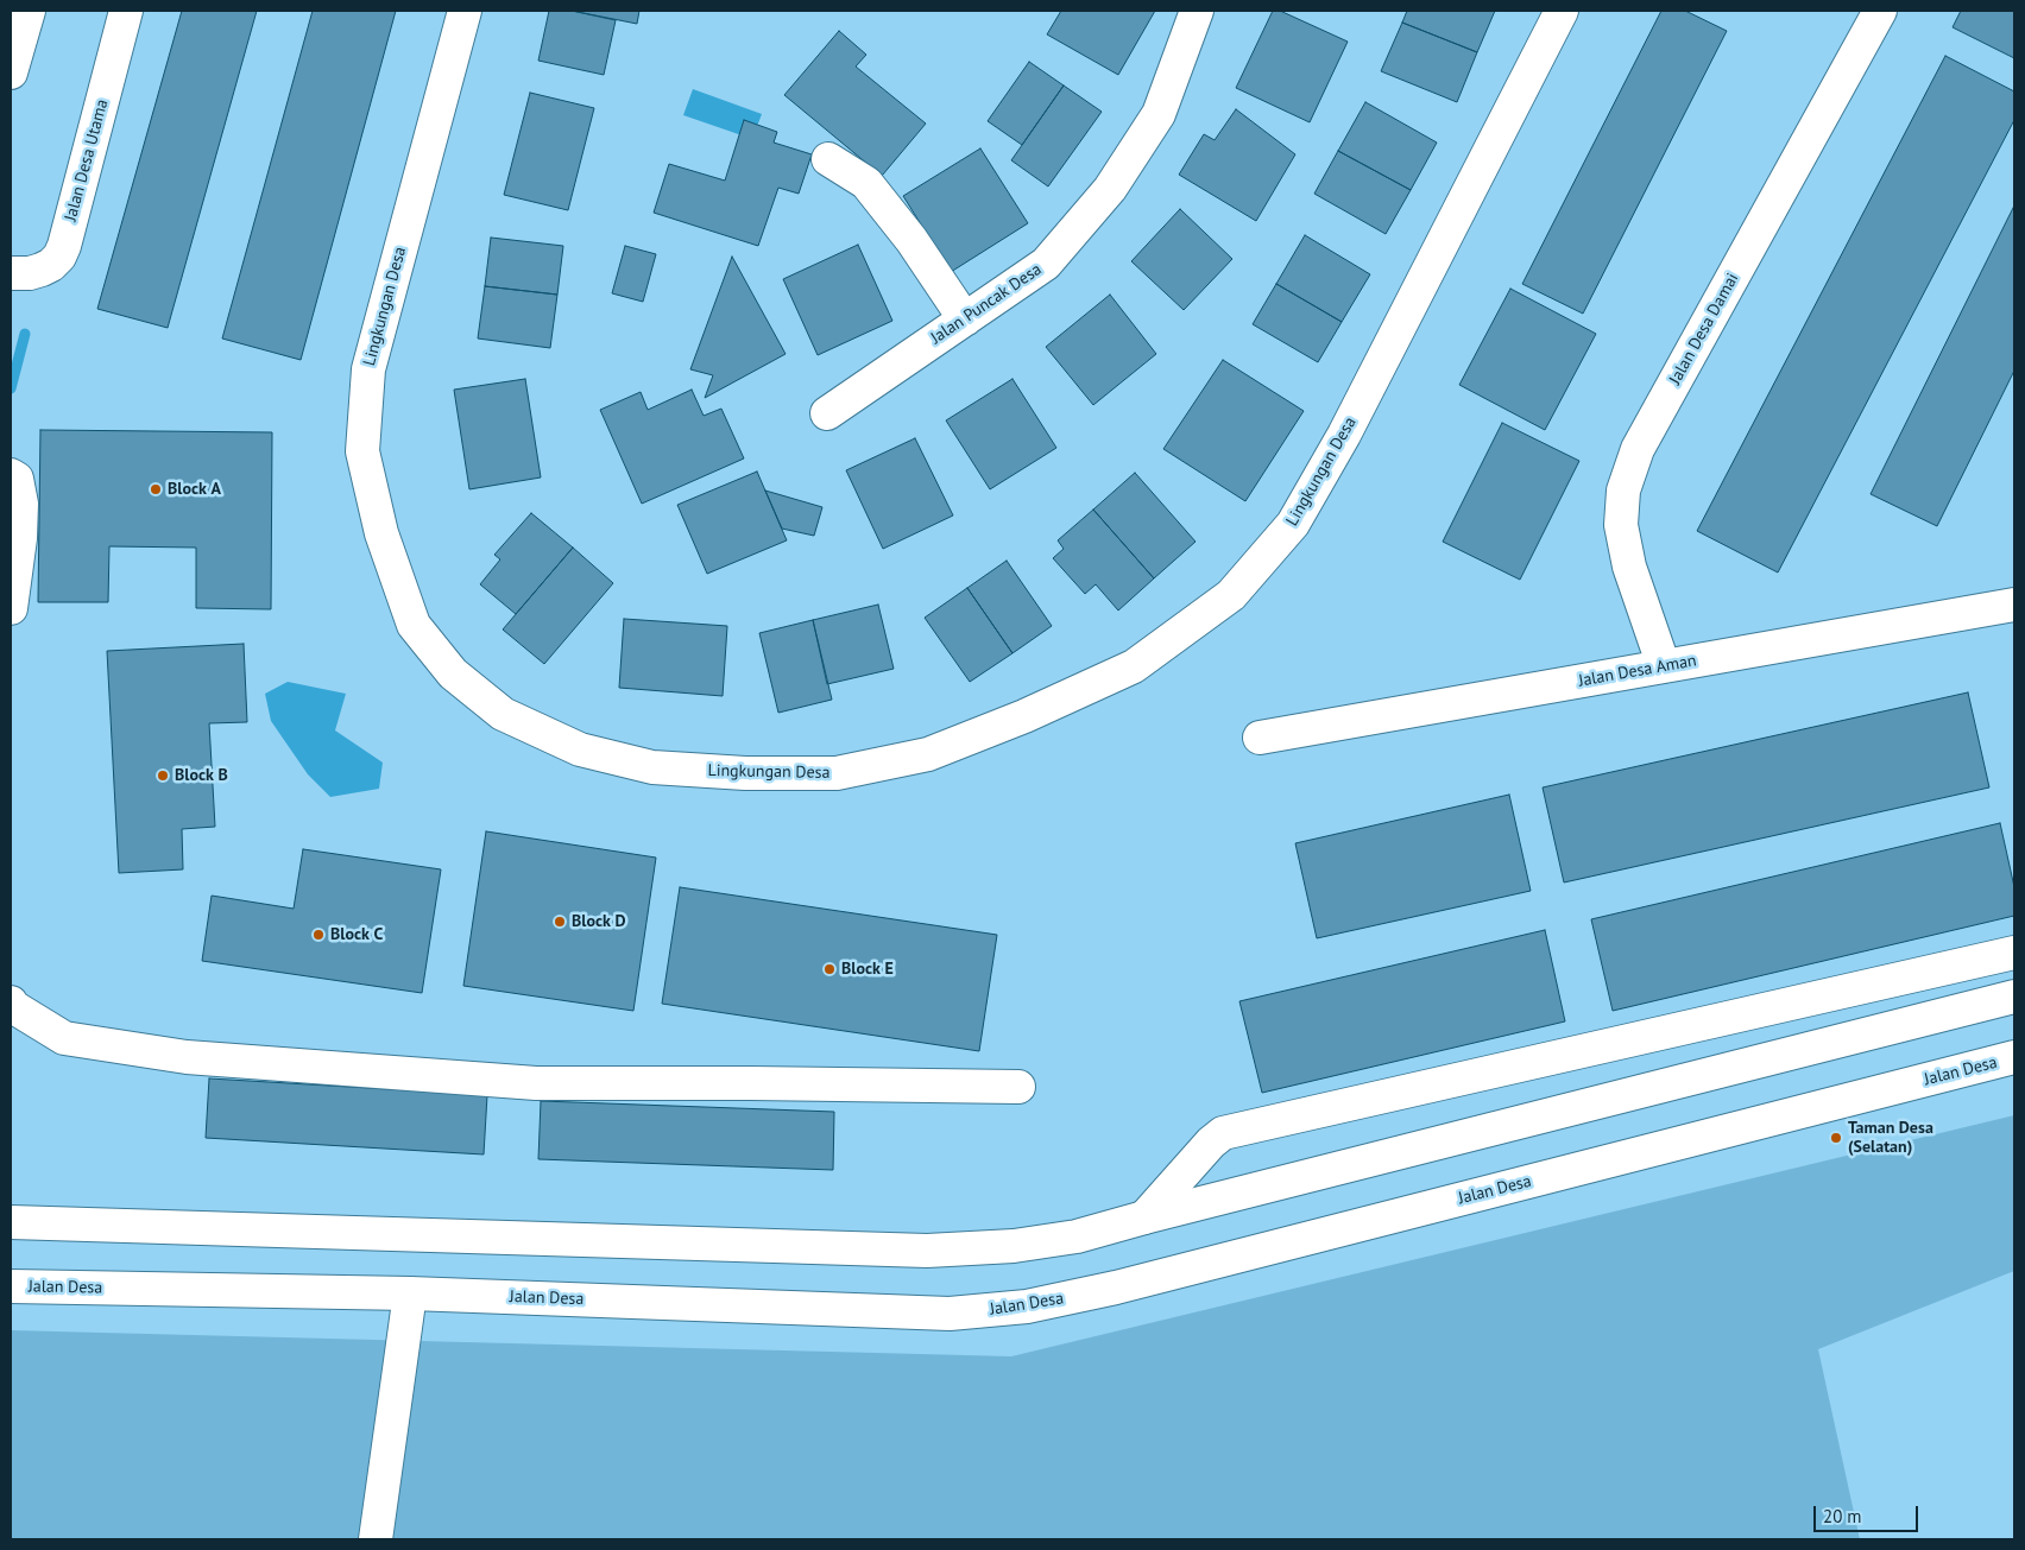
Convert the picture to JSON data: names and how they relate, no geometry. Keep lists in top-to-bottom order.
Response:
{
  "streets": {
    "street": [
      "Jalan Desa Utama",
      "Jalan Puncak Desa",
      "Lingkungan Desa",
      "Jalan Desa Damai",
      "Jalan Desa Aman",
      "Jalan Desa"
    ]
  },
  "crossings": [
    ["Jalan Desa Damai", "Jalan Desa Aman"]
  ],
  "places": [
    "Block A",
    "Block B",
    "Block D",
    "Block C",
    "Block E",
    "Taman Desa (Selatan)"
  ],
  "scale_bar": "20 m"
}
